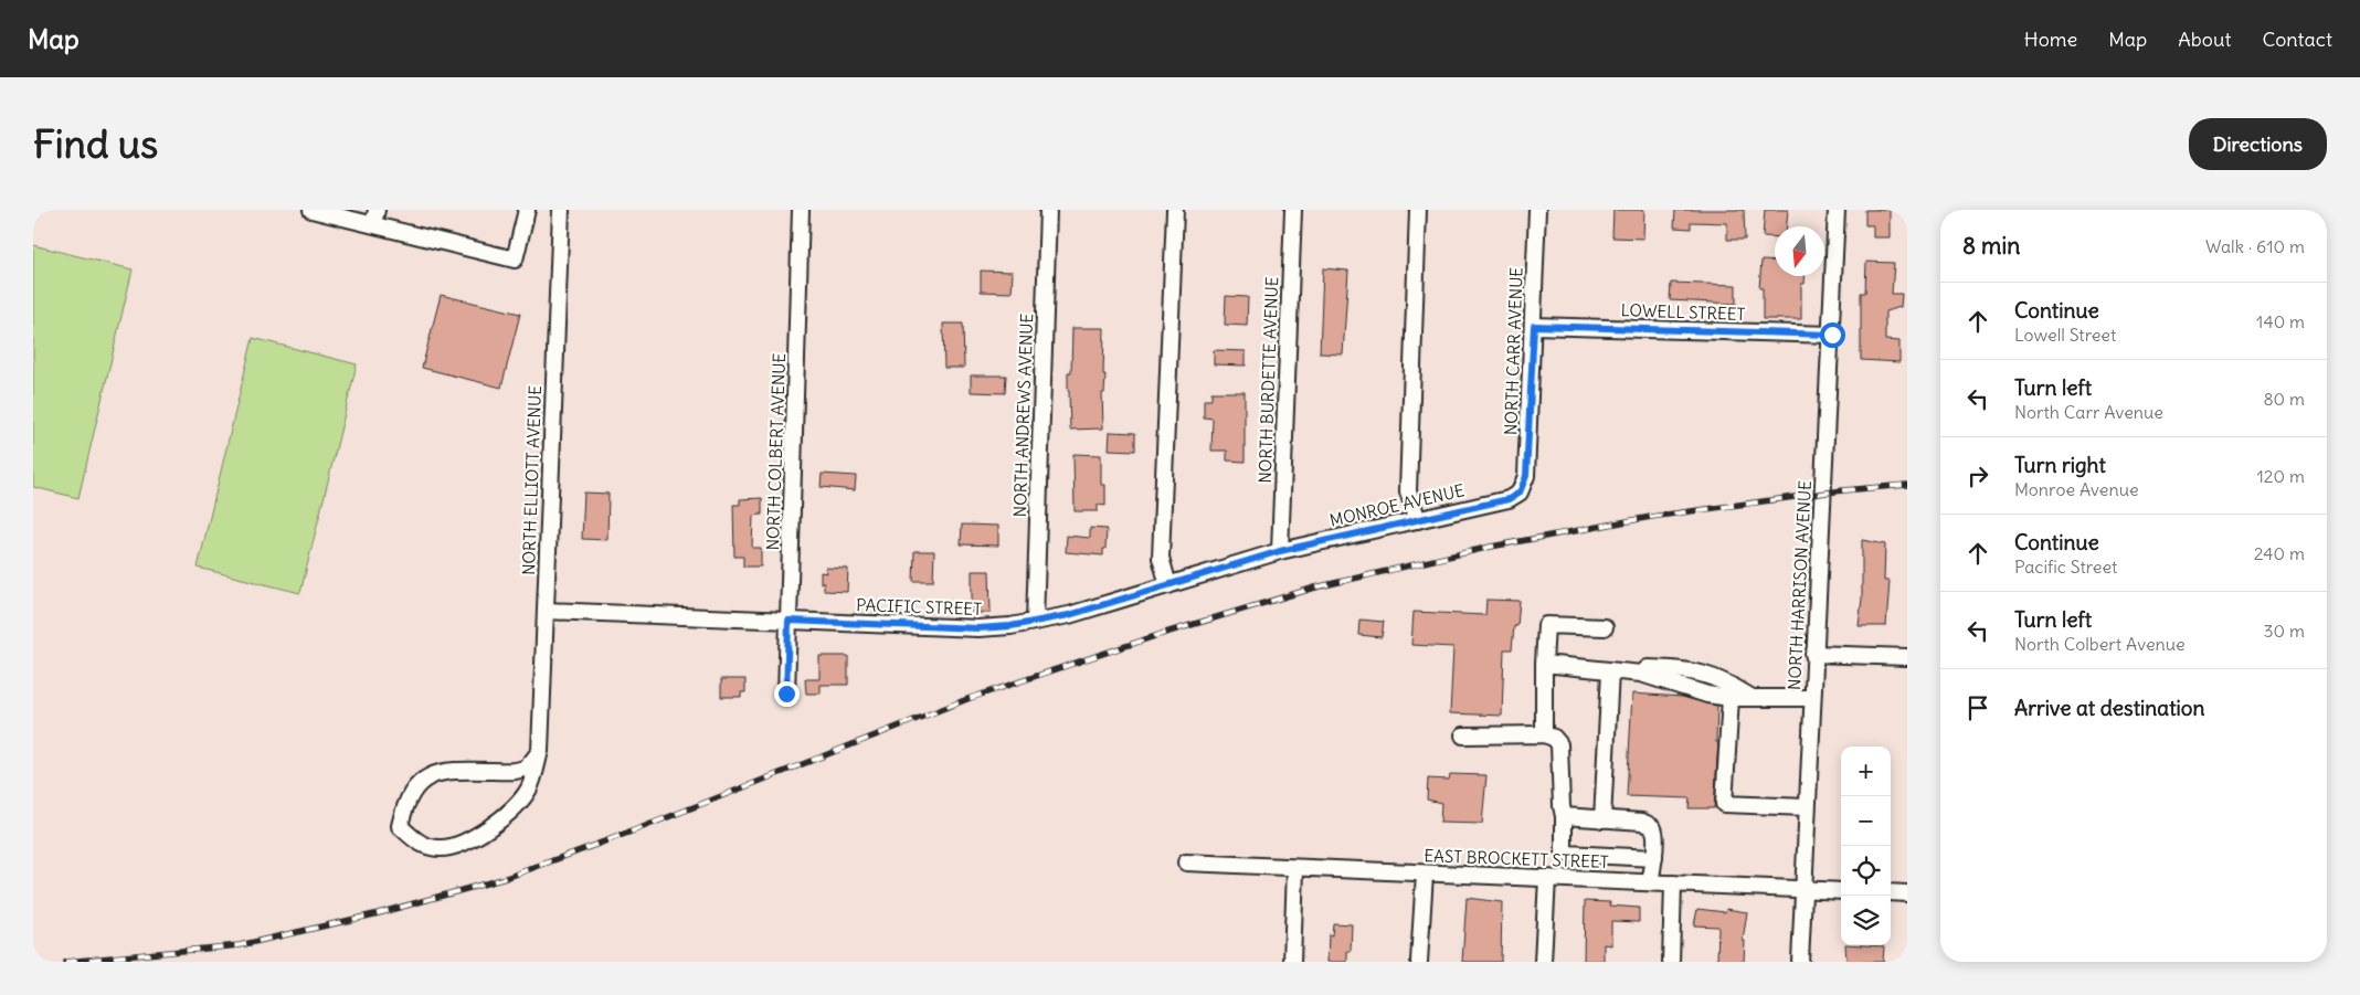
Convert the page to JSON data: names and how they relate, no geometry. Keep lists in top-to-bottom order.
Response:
{
  "streets": {
    "street": [
      "LOWELL STREET",
      "NORTH CARR AVENUE",
      "NORTH BURDETTE AVENUE",
      "NORTH ANDREWS AVENUE",
      "NORTH COLBERT AVENUE",
      "NORTH ELLIOTT AVENUE",
      "MONROE AVENUE",
      "NORTH HARRISON AVENUE",
      "PACIFIC STREET",
      "EAST BROCKETT STREET"
    ]
  },
  "crossings": [
    ["LOWELL STREET", "NORTH CARR AVENUE"],
    ["LOWELL STREET", "NORTH HARRISON AVENUE"],
    ["NORTH CARR AVENUE", "MONROE AVENUE"],
    ["NORTH BURDETTE AVENUE", "MONROE AVENUE"],
    ["NORTH BURDETTE AVENUE", "PACIFIC STREET"],
    ["NORTH ANDREWS AVENUE", "PACIFIC STREET"],
    ["NORTH COLBERT AVENUE", "PACIFIC STREET"],
    ["NORTH ELLIOTT AVENUE", "PACIFIC STREET"],
    ["MONROE AVENUE", "PACIFIC STREET"],
    ["NORTH HARRISON AVENUE", "EAST BROCKETT STREET"]
  ],
  "north": "bottom",
  "page": {
    "header": "Map",
    "nav": [
      "Home",
      "Map",
      "About",
      "Contact"
    ],
    "buttons": "Directions",
    "title": "Find us",
    "heading": ["8 min", "Walk · 610 m"],
    "list": [
      ["Continue", "Lowell Street", "140 m"],
      ["Turn left", "North Carr Avenue", "80 m"],
      ["Turn right", "Monroe Avenue", "120 m"],
      ["Continue", "Pacific Street", "240 m"],
      ["Turn left", "North Colbert Avenue", "30 m"],
      "Arrive at destination"
    ],
    "map_buttons": ["+", "−"]
  }
}
